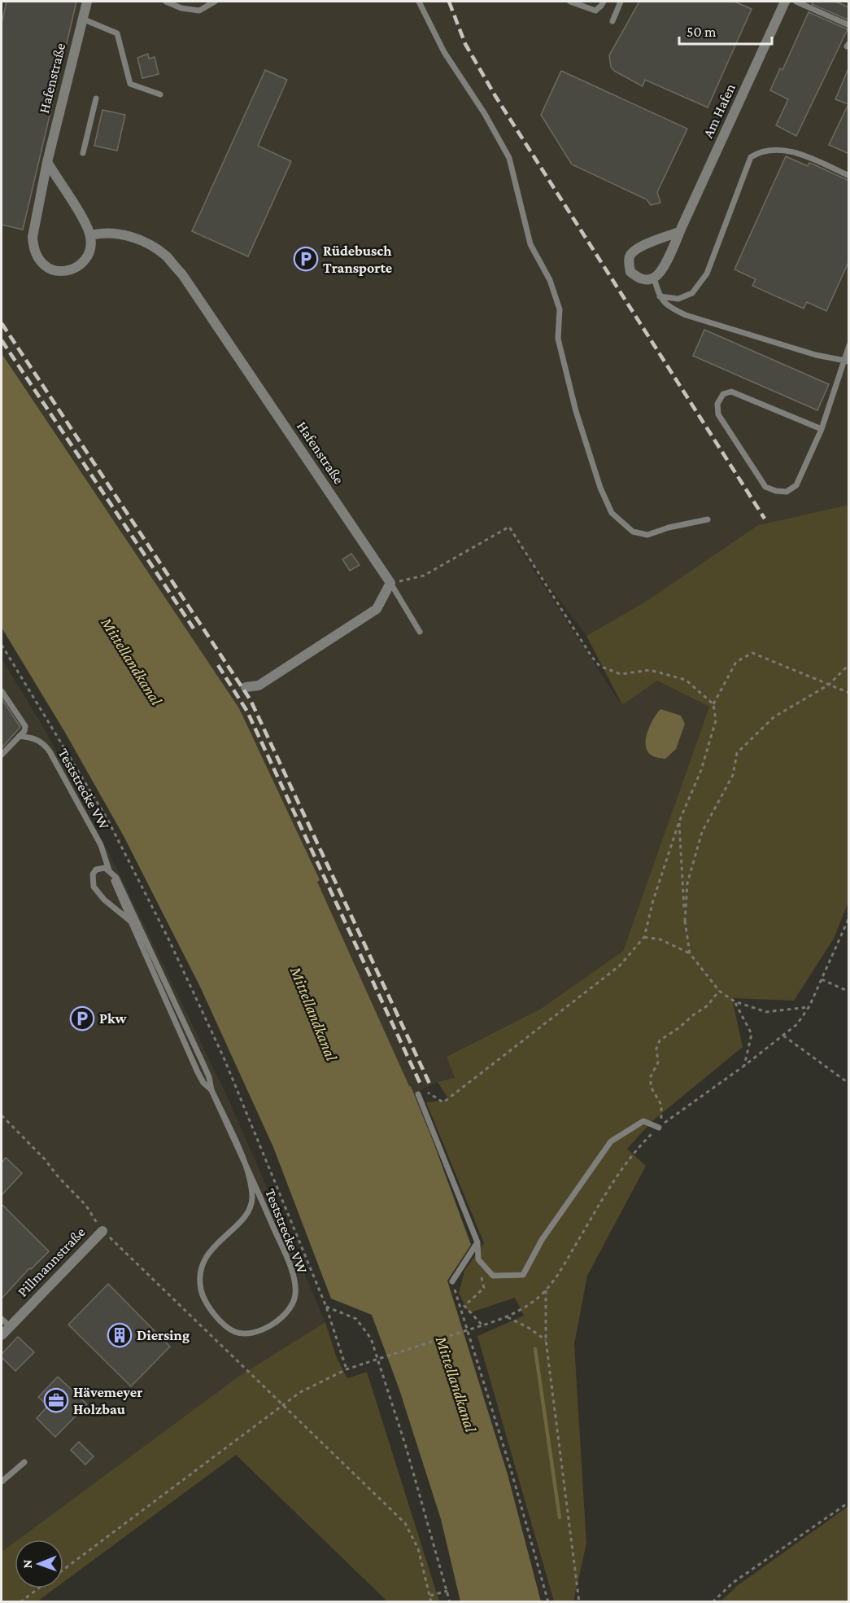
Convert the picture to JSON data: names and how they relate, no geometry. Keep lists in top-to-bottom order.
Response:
{
  "streets": {
    "street": ["Hafenstraße", "Am Hafen", "Pillmannstraße"],
    "lane": ["Teststrecke VW"]
  },
  "water": ["Mittellandkanal"],
  "places": {
    "parking": ["Rüdebusch Transporte", "Pkw"],
    "building": ["Diersing"],
    "office": ["Hävemeyer Holzbau"]
  },
  "scale_bar": "50 m",
  "north": "left"
}
